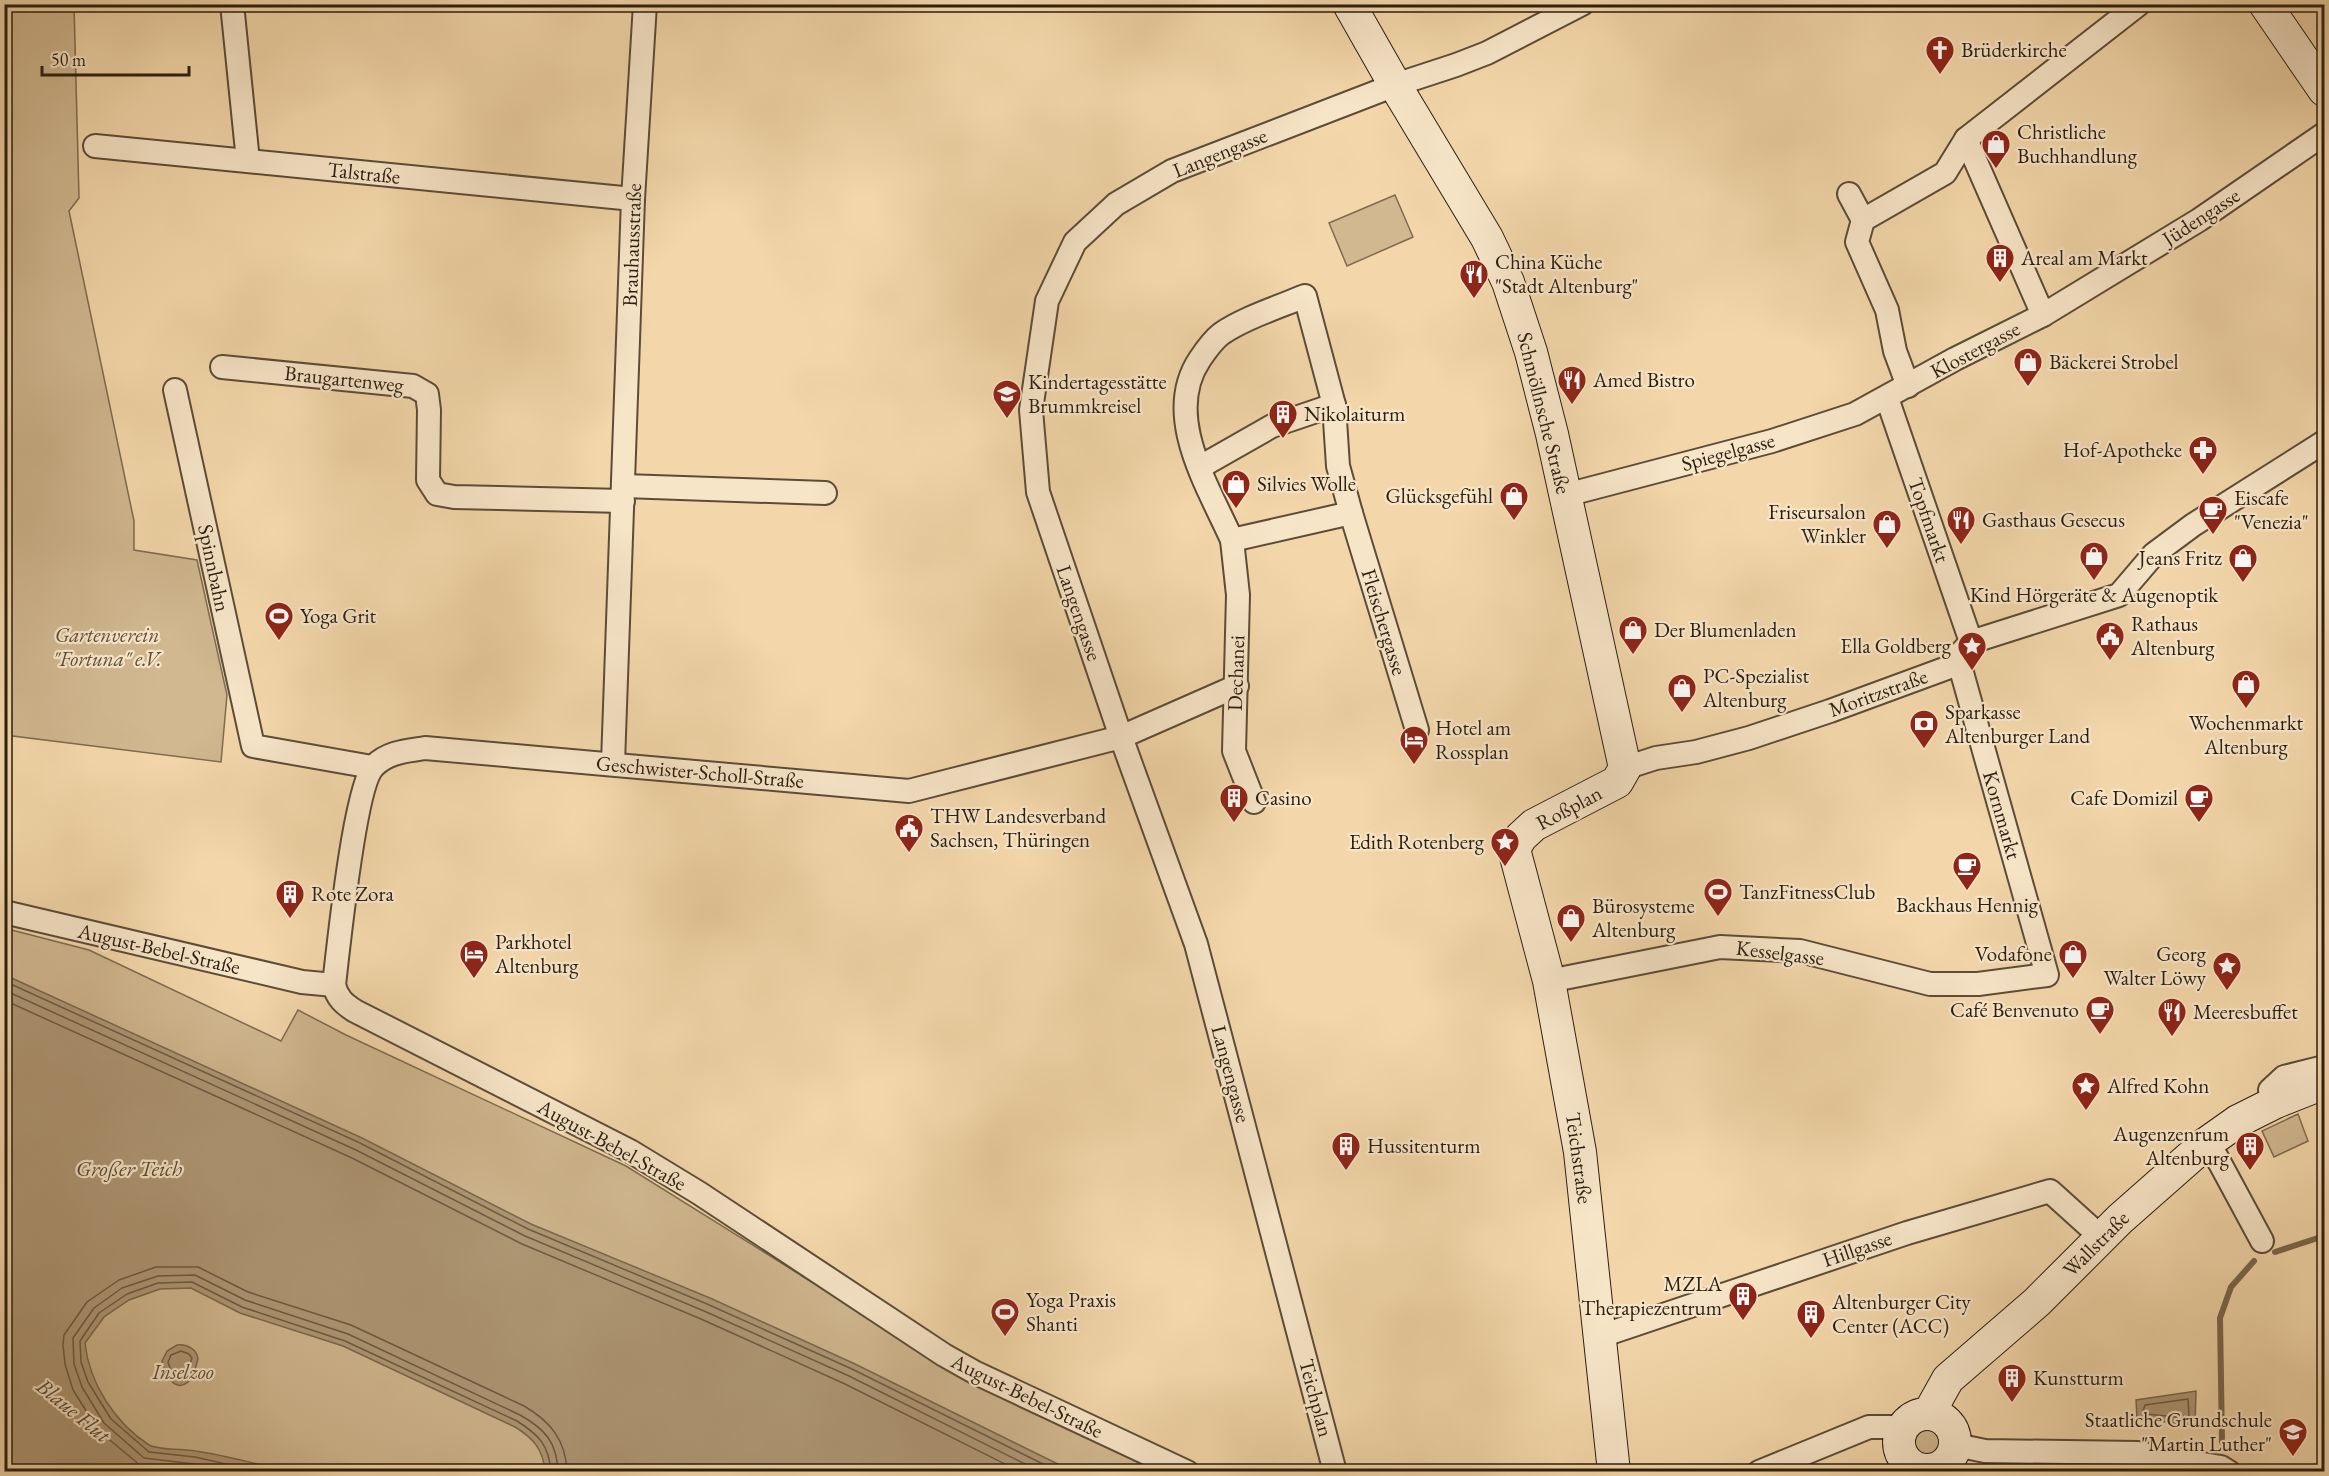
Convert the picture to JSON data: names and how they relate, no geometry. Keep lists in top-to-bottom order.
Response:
{
  "streets": {
    "street": [
      "Langengasse",
      "Talstraße",
      "Jüdengasse",
      "Brauhausstraße",
      "Klostergasse",
      "Braugartenweg",
      "Schmöllnsche Straße",
      "Spiegelgasse",
      "Topfmarkt",
      "Spinnbahn",
      "Fleischergasse",
      "Dechanei",
      "Moritzstraße",
      "Geschwister-Scholl-Straße",
      "Roßplan",
      "Kornmarkt",
      "August-Bebel-Straße",
      "Kesselgasse",
      "Teichstraße",
      "Wallstraße",
      "Hillgasse",
      "Teichplan"
    ]
  },
  "crossings": [
    ["Langengasse", "Schmöllnsche Straße"],
    ["Langengasse", "Geschwister-Scholl-Straße"],
    ["Langengasse", "Teichplan"],
    ["Talstraße", "Brauhausstraße"],
    ["Jüdengasse", "Klostergasse"],
    ["Brauhausstraße", "Braugartenweg"],
    ["Brauhausstraße", "Geschwister-Scholl-Straße"],
    ["Klostergasse", "Spiegelgasse"],
    ["Klostergasse", "Topfmarkt"],
    ["Schmöllnsche Straße", "Spiegelgasse"],
    ["Schmöllnsche Straße", "Moritzstraße"],
    ["Schmöllnsche Straße", "Roßplan"],
    ["Spiegelgasse", "Topfmarkt"],
    ["Topfmarkt", "Moritzstraße"],
    ["Topfmarkt", "Kornmarkt"],
    ["Spinnbahn", "Geschwister-Scholl-Straße"],
    ["Fleischergasse", "Dechanei"],
    ["Dechanei", "Geschwister-Scholl-Straße"],
    ["Moritzstraße", "Roßplan"],
    ["Moritzstraße", "Kornmarkt"],
    ["Roßplan", "Teichstraße"],
    ["Kornmarkt", "Kesselgasse"],
    ["Kesselgasse", "Teichstraße"],
    ["Teichstraße", "Hillgasse"],
    ["Wallstraße", "Hillgasse"]
  ],
  "water": ["Großer Teich", "Blaue Flut"],
  "parks": ["Gartenverein \"Fortuna\" e.V.", "Inselzoo"],
  "places": {
    "church": ["Brüderkirche"],
    "shop": [
      "Christliche Buchhandlung",
      "Bäckerei Strobel",
      "Silvies Wolle",
      "Glücksgefühl",
      "Friseursalon Winkler",
      "Kind Hörgeräte & Augenoptik",
      "Jeans Fritz",
      "Der Blumenladen",
      "Wochenmarkt Altenburg",
      "PC-Spezialist Altenburg",
      "Bürosysteme Altenburg",
      "Vodafone"
    ],
    "building": [
      "Areal am Markt",
      "Nikolaiturm",
      "Casino",
      "Rote Zora",
      "Hussitenturm",
      "Augenzenrum Altenburg",
      "MZLA Therapiezentrum",
      "Altenburger City Center (ACC)",
      "Kunstturm"
    ],
    "restaurant": [
      "China Küche \"Stadt Altenburg\"",
      "Amed Bistro",
      "Gasthaus Gesecus",
      "Meeresbuffet"
    ],
    "school or university": ["Kindertagesstätte Brummkreisel", "Staatliche Grundschule \"Martin Luther\""],
    "pharmacy": ["Hof-Apotheke"],
    "cafe": [
      "Eiscafe \"Venezia\"",
      "Cafe Domizil",
      "Backhaus Hennig",
      "Café Benvenuto"
    ],
    "sports": ["Yoga Grit", "TanzFitnessClub", "Yoga Praxis Shanti"],
    "public building": ["Rathaus Altenburg", "THW Landesverband Sachsen, Thüringen"],
    "place": [
      "Ella Goldberg",
      "Edith Rotenberg",
      "Georg Walter Löwy",
      "Alfred Kohn"
    ],
    "bank": ["Sparkasse Altenburger Land"],
    "hotel": ["Hotel am Rossplan", "Parkhotel Altenburg"]
  },
  "scale_bar": "50 m"
}
